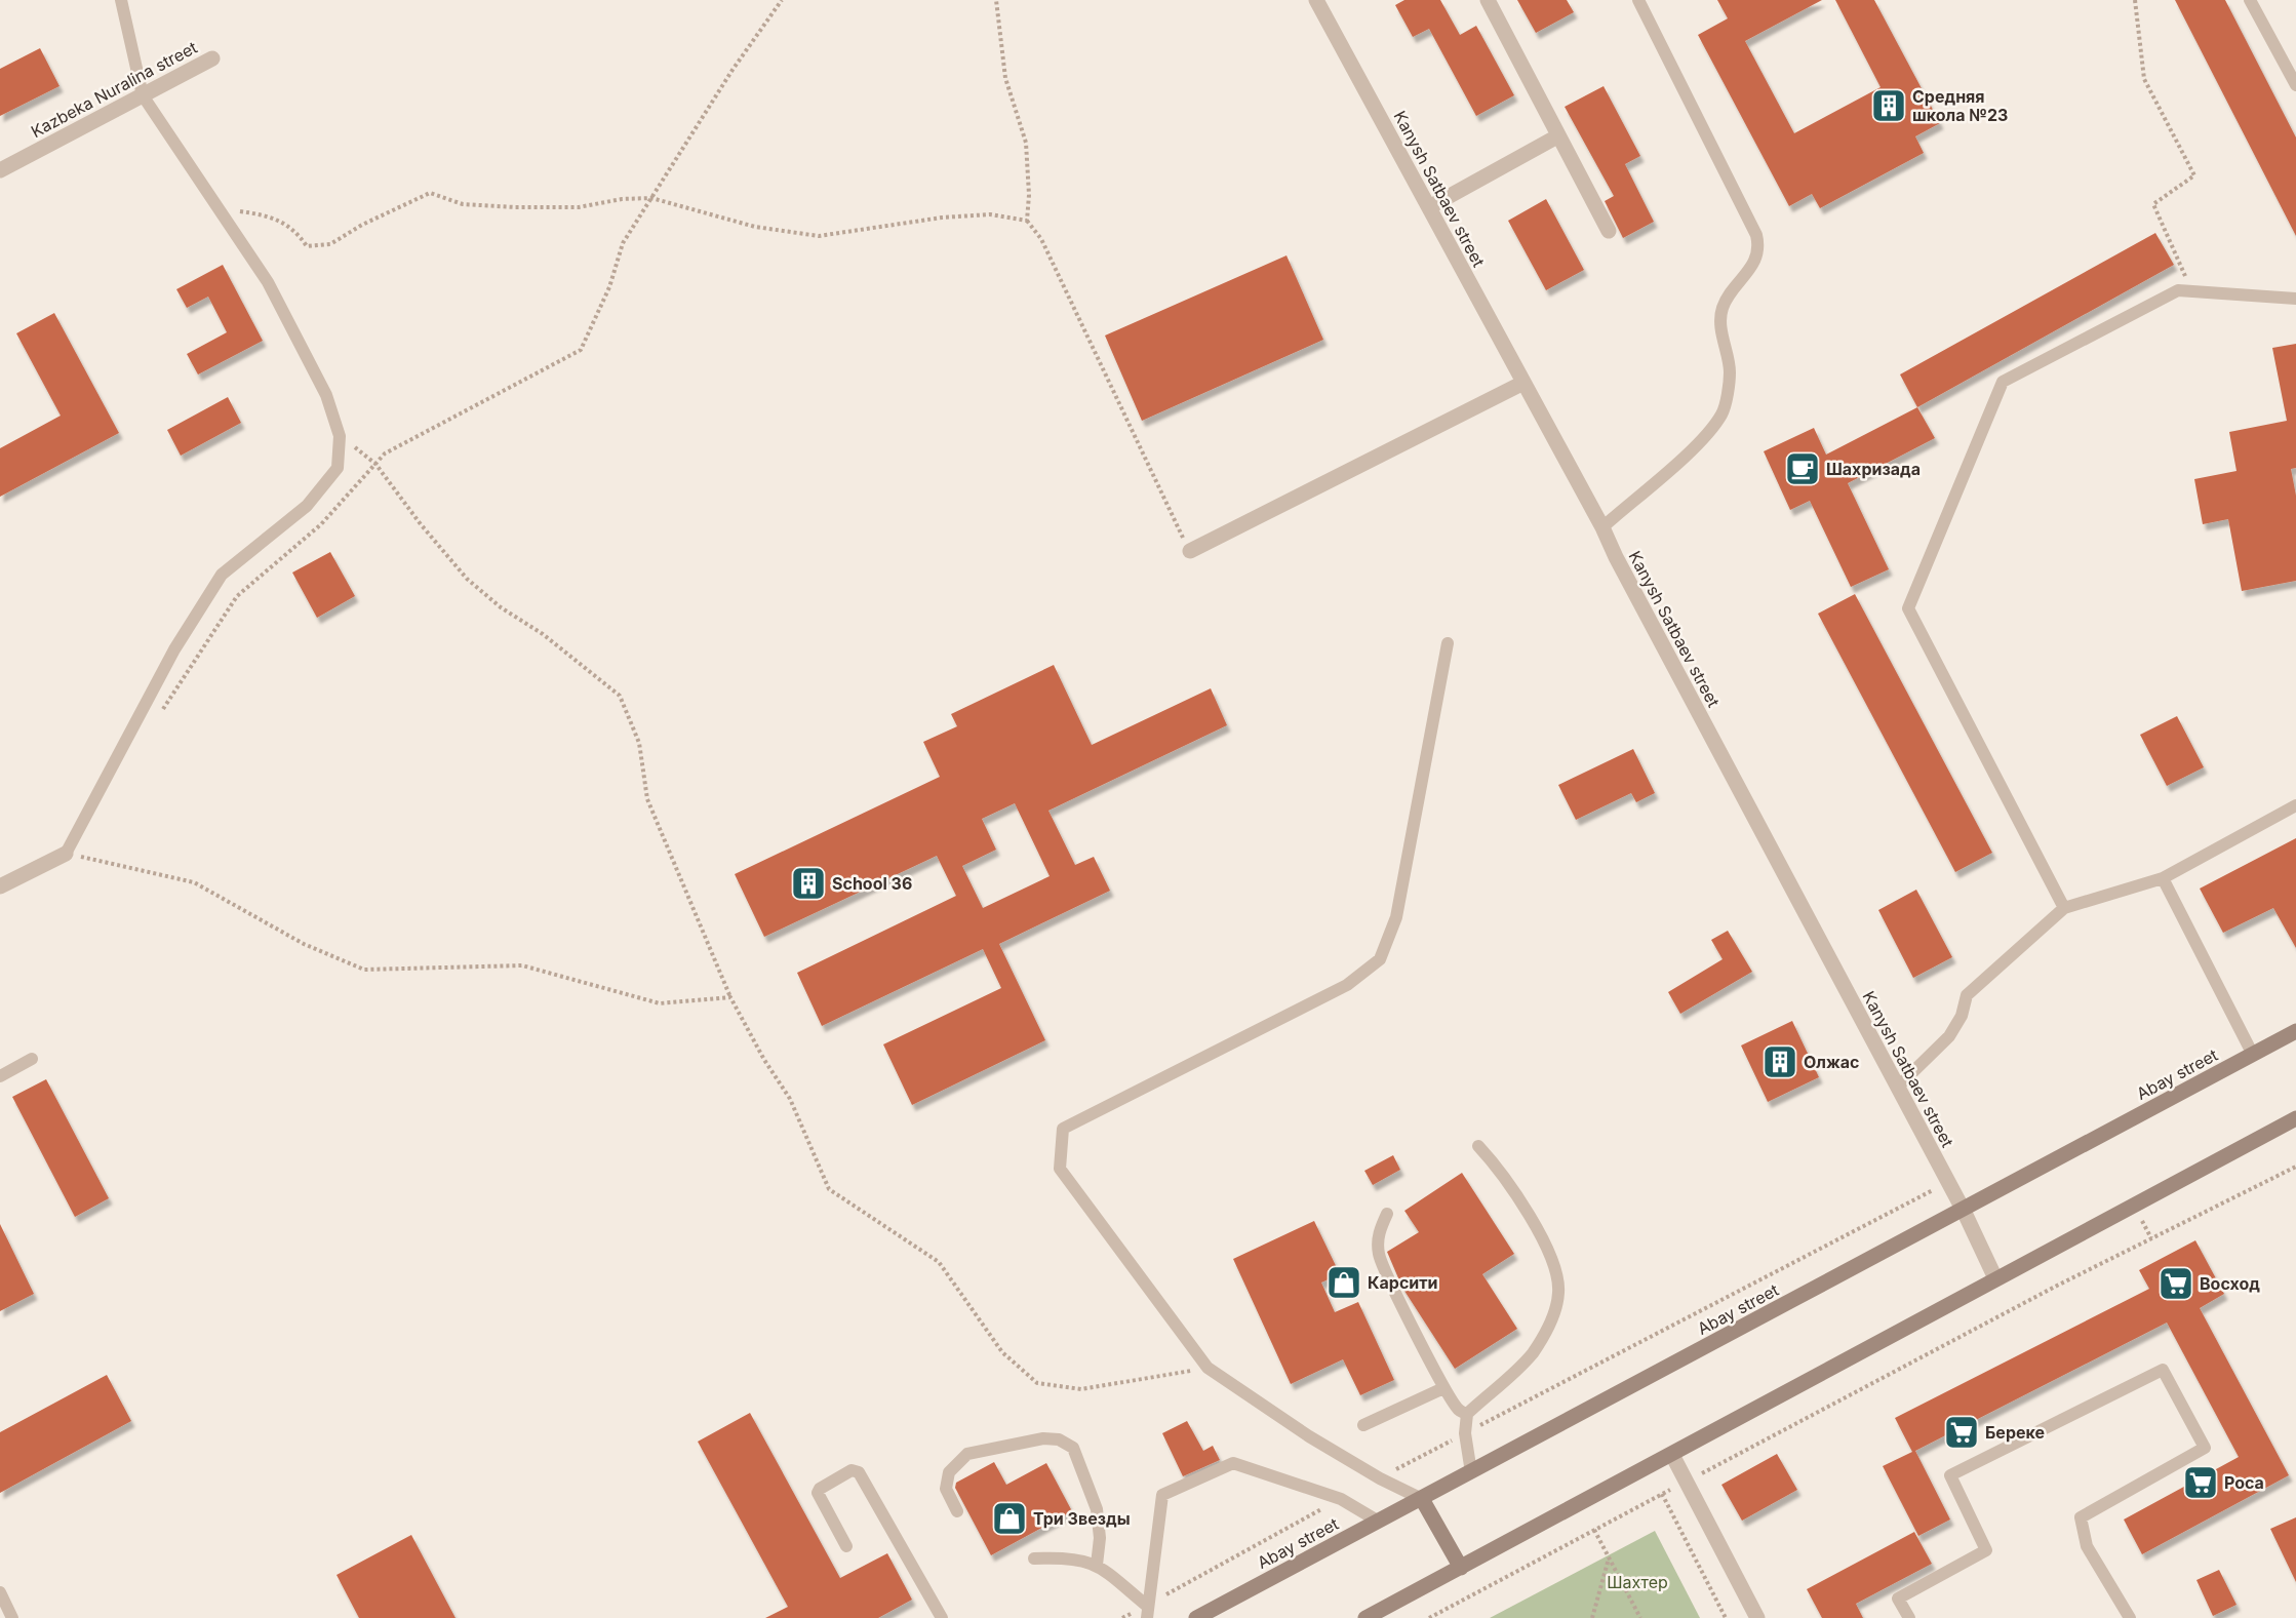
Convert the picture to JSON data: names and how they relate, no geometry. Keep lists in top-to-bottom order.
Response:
{
  "streets": {
    "main road": ["Abay street"],
    "street": ["Kazbeka Nuralina street", "Kanysh Satbaev street"]
  },
  "crossings": [
    ["Kanysh Satbaev street", "Abay street"]
  ],
  "parks": ["Шахтер"],
  "places": {
    "building": ["Средняя школа №23", "School 36", "Олжас"],
    "cafe": ["Шахризада"],
    "shop": ["Карсити", "Три Звезды"],
    "supermarket": ["Восход", "Береке", "Роса"]
  }
}
